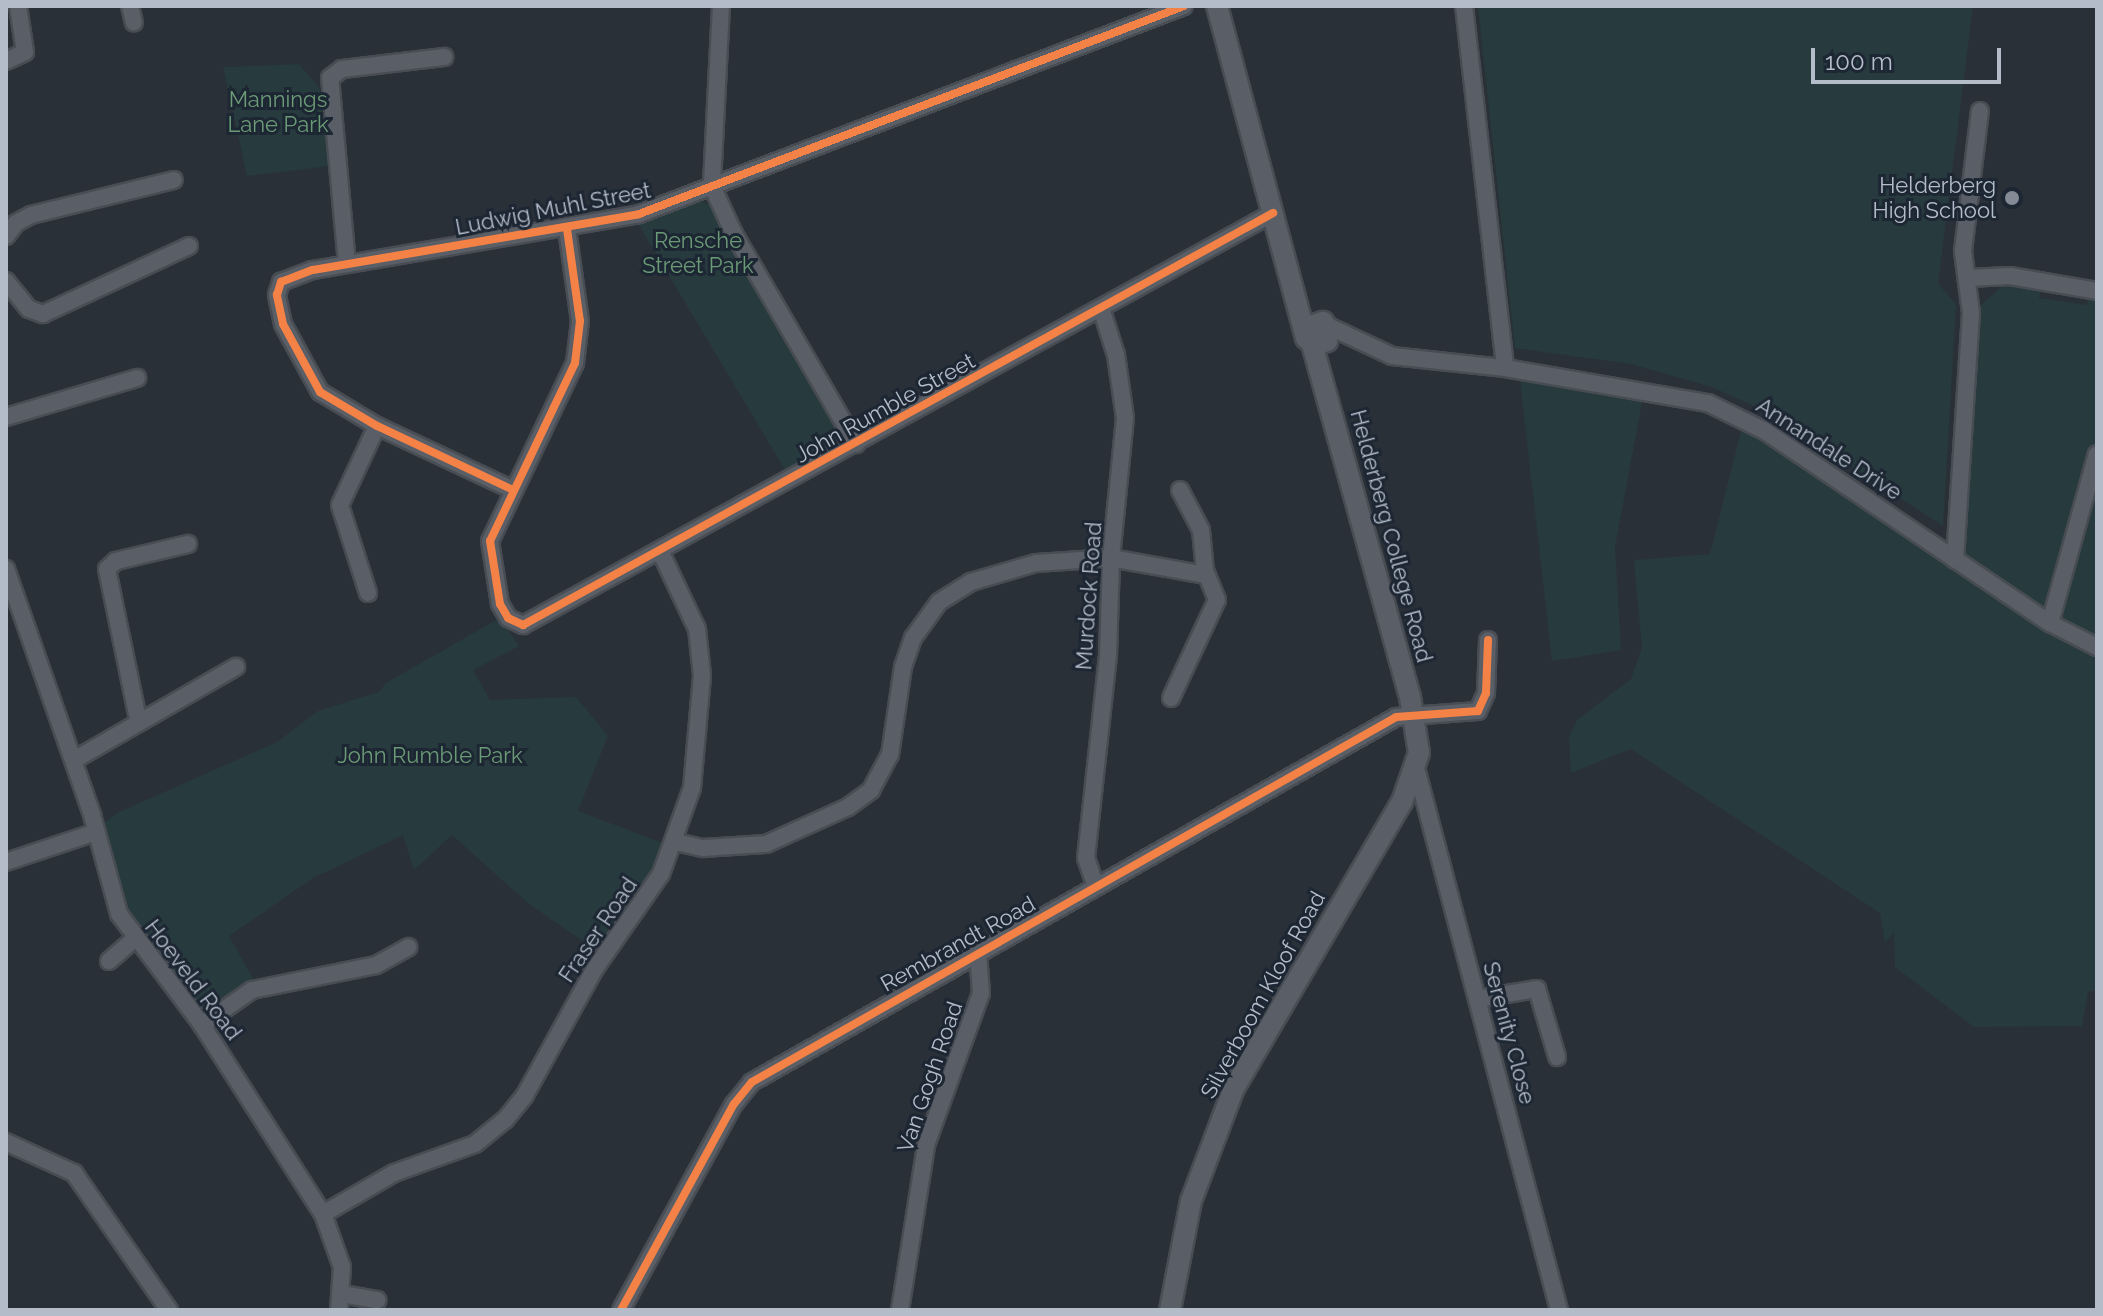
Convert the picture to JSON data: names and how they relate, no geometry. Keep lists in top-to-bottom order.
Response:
{
  "streets": {
    "street": [
      "Ludwig Muhl Street",
      "John Rumble Street",
      "Annandale Drive",
      "Helderberg College Road",
      "Murdock Road",
      "Fraser Road",
      "Rembrandt Road",
      "Hoeveld Road",
      "Silverboom Kloof Road",
      "Serenity Close",
      "Van Gogh Road"
    ]
  },
  "crossings": [
    ["Ludwig Muhl Street", "John Rumble Street"],
    ["John Rumble Street", "Helderberg College Road"],
    ["John Rumble Street", "Murdock Road"],
    ["John Rumble Street", "Fraser Road"],
    ["Annandale Drive", "Helderberg College Road"],
    ["Helderberg College Road", "Rembrandt Road"],
    ["Helderberg College Road", "Silverboom Kloof Road"],
    ["Murdock Road", "Rembrandt Road"],
    ["Fraser Road", "Hoeveld Road"],
    ["Rembrandt Road", "Silverboom Kloof Road"],
    ["Rembrandt Road", "Van Gogh Road"],
    ["Silverboom Kloof Road", "Serenity Close"]
  ],
  "parks": ["Mannings Lane Park", "Rensche Street Park", "John Rumble Park"],
  "places": ["Helderberg High School"],
  "scale_bar": "100 m"
}
